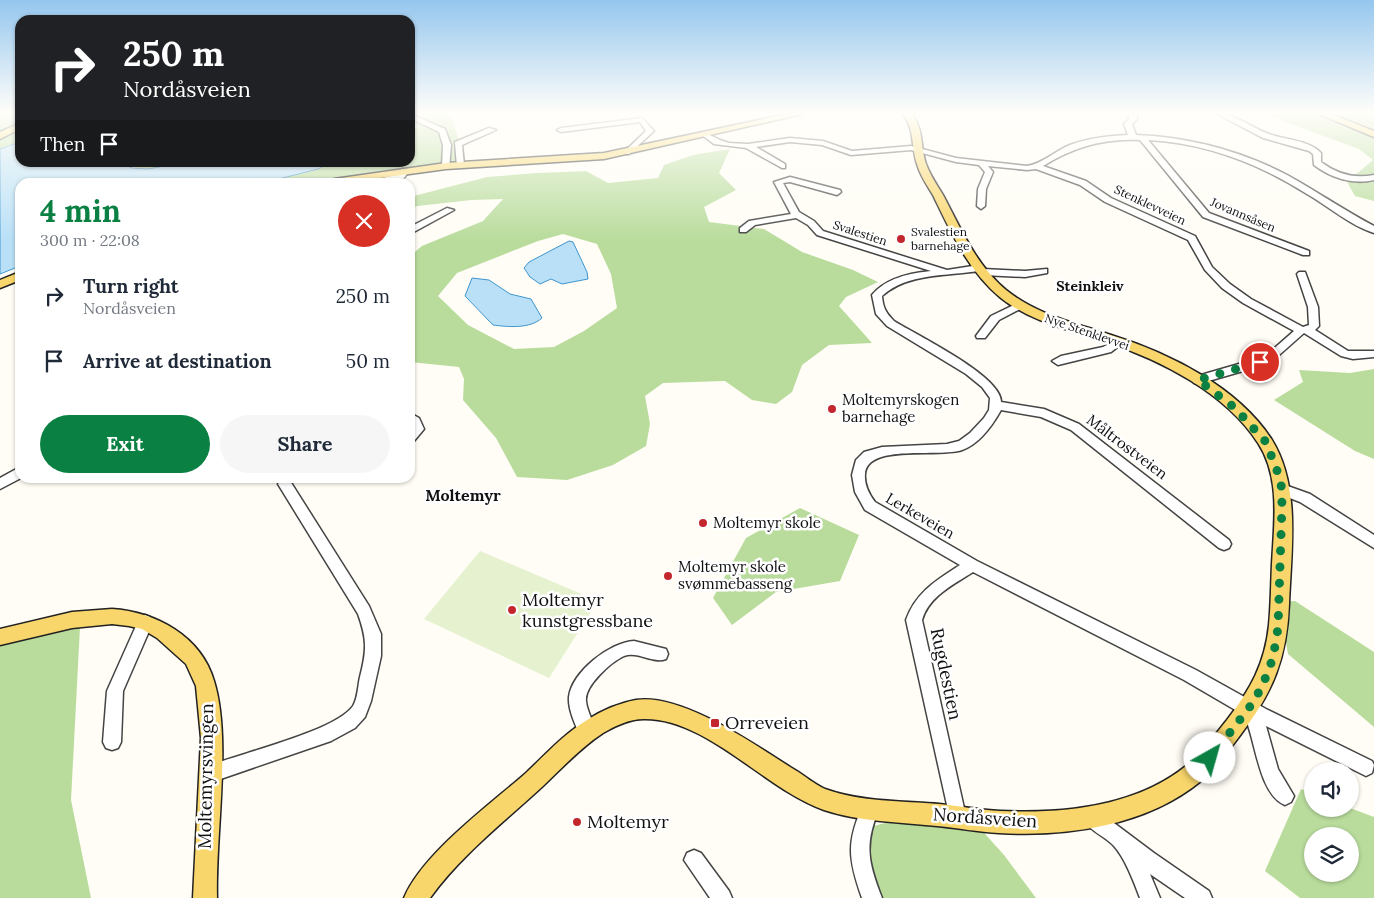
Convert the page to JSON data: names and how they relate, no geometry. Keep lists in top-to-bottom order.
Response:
{
  "streets": {
    "main road": ["Nye Stenklevvei", "Moltemyrsvingen", "Nordåsveien"],
    "street": [
      "Stenklevveien",
      "Jovannsåsen",
      "Svalestien",
      "Måltrostveien",
      "Lerkeveien",
      "Rugdestien"
    ]
  },
  "crossings": [
    ["Svalestien", "Nye Stenklevvei"],
    ["Nye Stenklevvei", "Nordåsveien"],
    ["Måltrostveien", "Lerkeveien"],
    ["Lerkeveien", "Rugdestien"],
    ["Lerkeveien", "Nordåsveien"],
    ["Rugdestien", "Nordåsveien"]
  ],
  "districts": ["Steinkleiv", "Moltemyr"],
  "places": {
    "other": [
      "Svalestien barnehage",
      "Moltemyrskogen barnehage",
      "Moltemyr skole",
      "Moltemyr skole svømmebasseng",
      "Moltemyr kunstgressbane",
      "Moltemyr"
    ],
    "transit": ["Orreveien"]
  },
  "page": {
    "turn": ["250 m", "Nordåsveien"],
    "then": "Then",
    "heading": ["4 min", "300 m · 22:08"],
    "list": [
      {
        "name": "Turn right",
        "note": "Nordåsveien",
        "value": "250 m"
      },
      {
        "name": "Arrive at destination",
        "value": "50 m"
      }
    ],
    "buttons": ["Exit", "Share"]
  }
}
